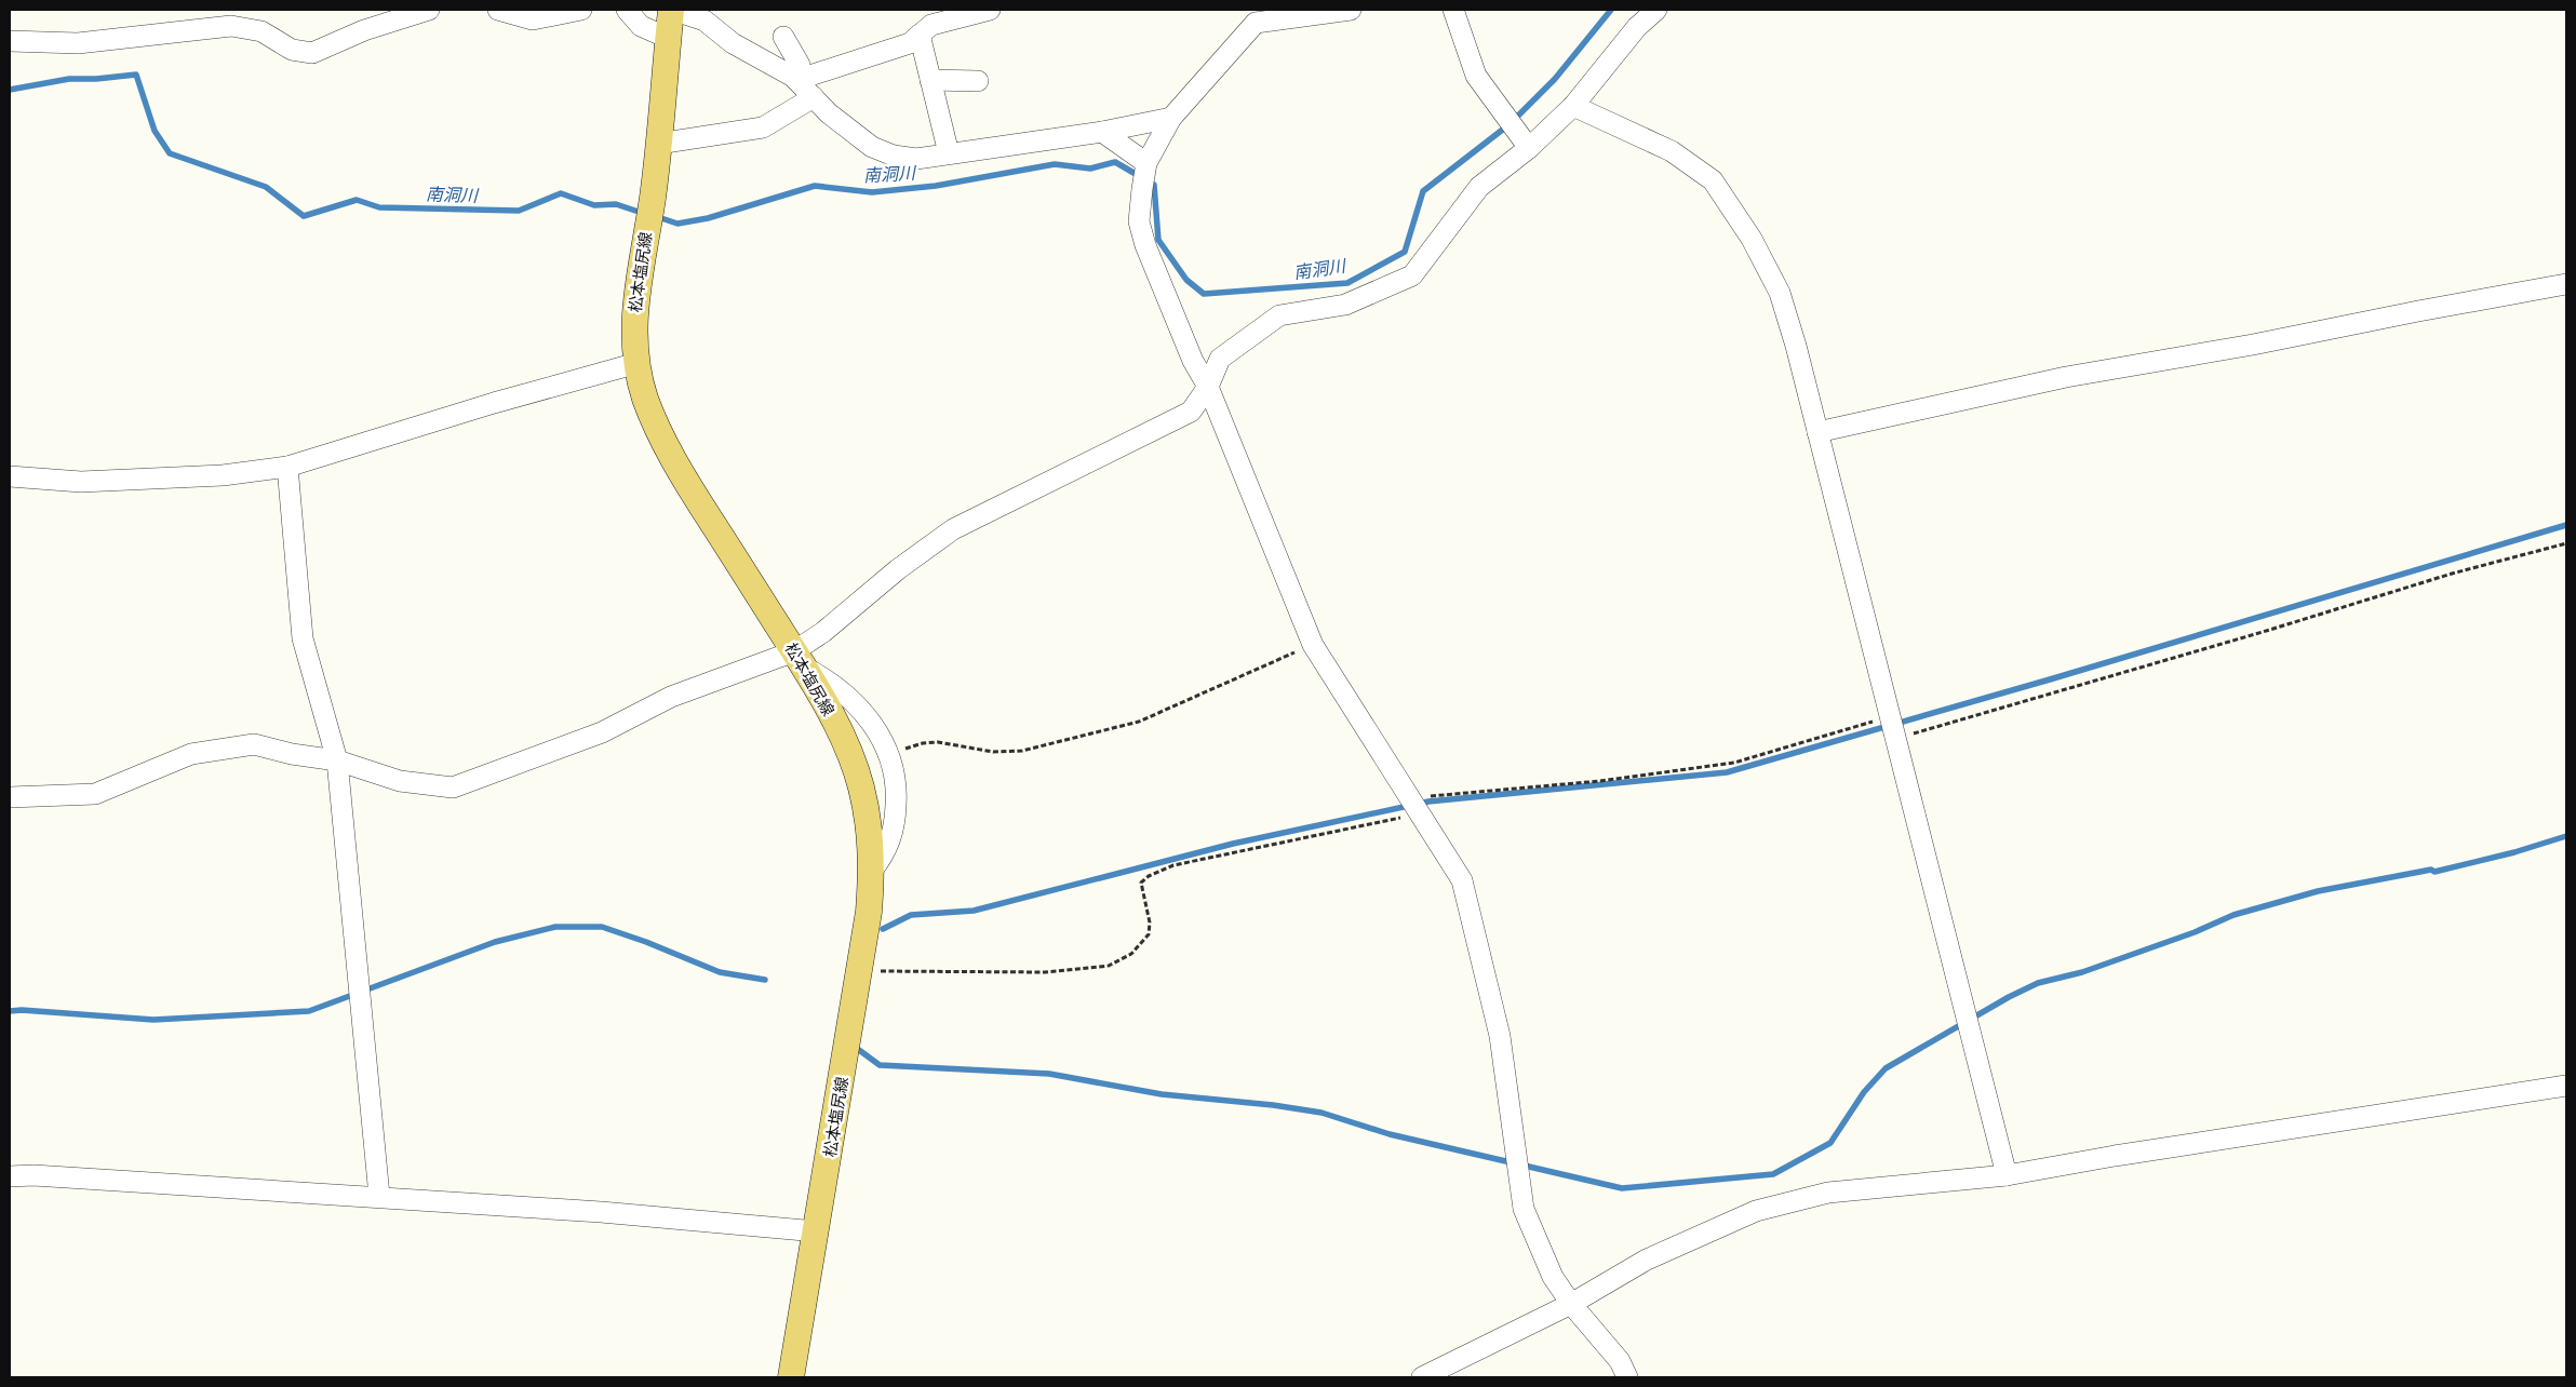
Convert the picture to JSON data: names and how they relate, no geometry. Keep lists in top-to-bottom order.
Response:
{
  "streets": {
    "main road": ["松本塩尻線"]
  },
  "water": ["南洞川"]
}
